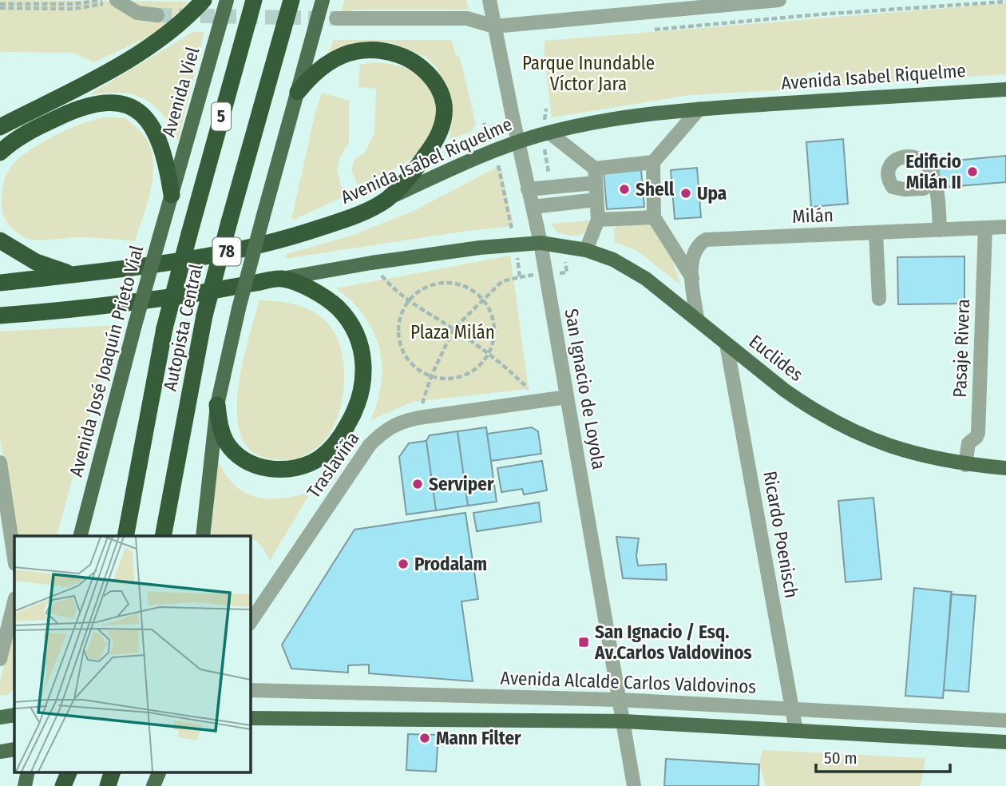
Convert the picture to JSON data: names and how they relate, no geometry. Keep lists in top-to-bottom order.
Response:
{
  "streets": {
    "highway": [
      "Avenida Isabel Riquelme",
      "5",
      "78",
      "Autopista Central"
    ],
    "main road": ["Avenida Viel", "Euclides", "Avenida José Joaquín Prieto Vial"],
    "street": [
      "Milán",
      "Pasaje Rivera",
      "San Ignacio de Loyola",
      "Traslaviña",
      "Ricardo Poenisch",
      "Avenida Alcalde Carlos Valdovinos"
    ]
  },
  "crossings": [
    ["Avenida Isabel Riquelme", "San Ignacio de Loyola"],
    ["Avenida Viel", "Avenida José Joaquín Prieto Vial"],
    ["Milán", "Pasaje Rivera"],
    ["Milán", "Euclides"],
    ["Pasaje Rivera", "Euclides"],
    ["Euclides", "San Ignacio de Loyola"],
    ["Euclides", "Ricardo Poenisch"],
    ["San Ignacio de Loyola", "Traslaviña"],
    ["San Ignacio de Loyola", "Avenida Alcalde Carlos Valdovinos"],
    ["Ricardo Poenisch", "Avenida Alcalde Carlos Valdovinos"]
  ],
  "parks": ["Parque Inundable Víctor Jara", "Plaza Milán"],
  "places": {
    "other": [
      "Edificio Milán II",
      "Shell",
      "Upa",
      "Serviper",
      "Prodalam",
      "Mann Filter"
    ],
    "transit": ["San Ignacio / Esq. Av.Carlos Valdovinos"]
  },
  "scale_bar": "50 m"
}
